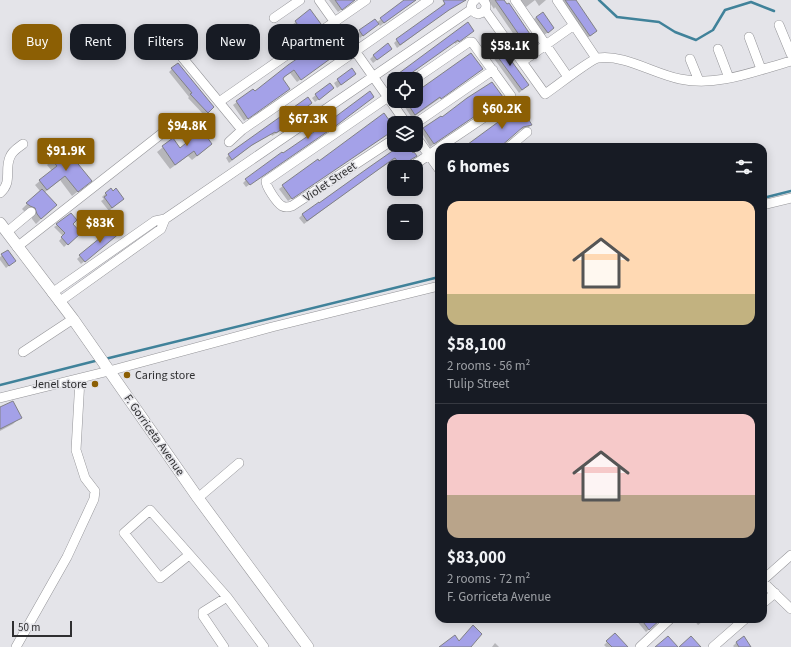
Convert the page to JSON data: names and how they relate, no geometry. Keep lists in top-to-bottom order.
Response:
{
  "streets": {
    "main road": ["F. Gorriceta Avenue"],
    "street": ["Violet Street"]
  },
  "places": ["Caring store", "Jenel store"],
  "scale_bar": "50 m",
  "page": {
    "chip": [
      "Buy",
      "Rent",
      "Filters",
      "New",
      "Apartment"
    ],
    "price": [
      "$58.1K",
      "$60.2K",
      "$67.3K",
      "$94.8K",
      "$91.9K",
      "$83K"
    ],
    "map_buttons": ["+", "−"],
    "heading": "6 homes",
    "list": [
      {
        "name": "$58,100",
        "note": "2 rooms · 56 m² · Tulip Street"
      },
      {
        "name": "$83,000",
        "note": "2 rooms · 72 m² · F. Gorriceta Avenue"
      }
    ],
    "scale": "50 m"
  }
}
